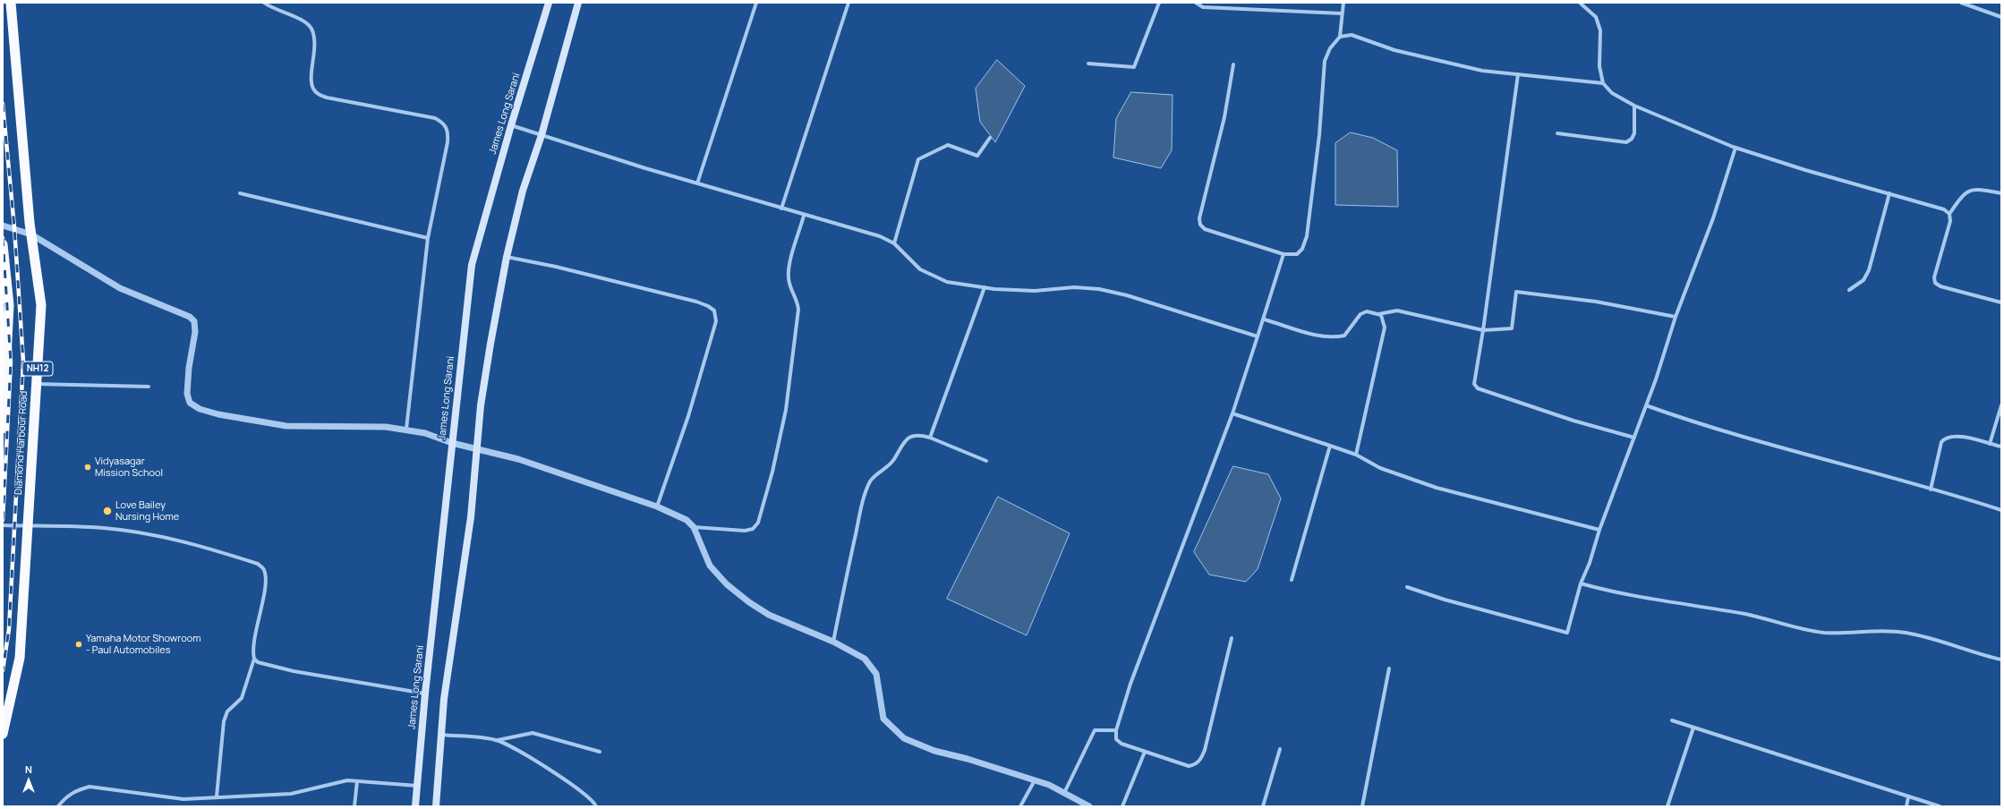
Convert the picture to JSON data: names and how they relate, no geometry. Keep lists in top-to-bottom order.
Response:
{
  "streets": {
    "highway": ["NH12", "Diamond Harbour Road"],
    "main road": ["James Long Sarani"]
  },
  "places": ["Vidyasagar Mission School", "Love Bailey Nursing Home", "Yamaha Motor Showroom - Paul Automobiles"],
  "north": "top"
}
